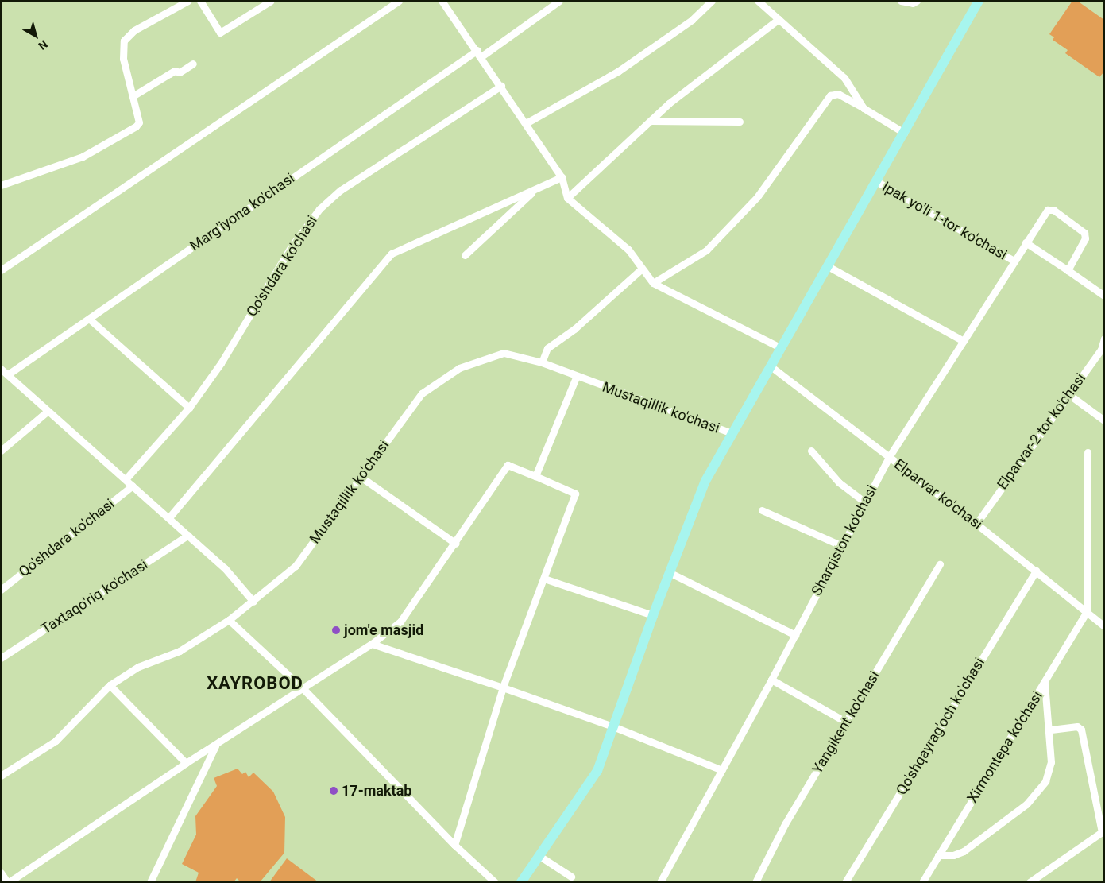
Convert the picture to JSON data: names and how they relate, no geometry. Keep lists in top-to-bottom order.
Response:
{
  "streets": {
    "street": [
      "Marg'iyona ko'chasi",
      "Ipak yo'li 1-tor ko'chasi",
      "Qo'shdara ko'chasi",
      "Mustaqillik ko'chasi",
      "Elparvar-2 tor ko'chasi",
      "Elparvar ko'chasi",
      "Sharqiston ko'chasi",
      "Taxtaqo'riq ko'chasi",
      "Yangikent ko'chasi",
      "Qo'shqayrag'och ko'chasi",
      "Xirmontepa ko'chasi"
    ]
  },
  "crossings": [
    ["Ipak yo'li 1-tor ko'chasi", "Sharqiston ko'chasi"],
    ["Elparvar-2 tor ko'chasi", "Elparvar ko'chasi"],
    ["Elparvar ko'chasi", "Sharqiston ko'chasi"],
    ["Elparvar ko'chasi", "Qo'shqayrag'och ko'chasi"],
    ["Elparvar ko'chasi", "Xirmontepa ko'chasi"]
  ],
  "districts": ["XAYROBOD"],
  "places": ["jom'e masjid", "17-maktab"],
  "north": "bottom right"
}
